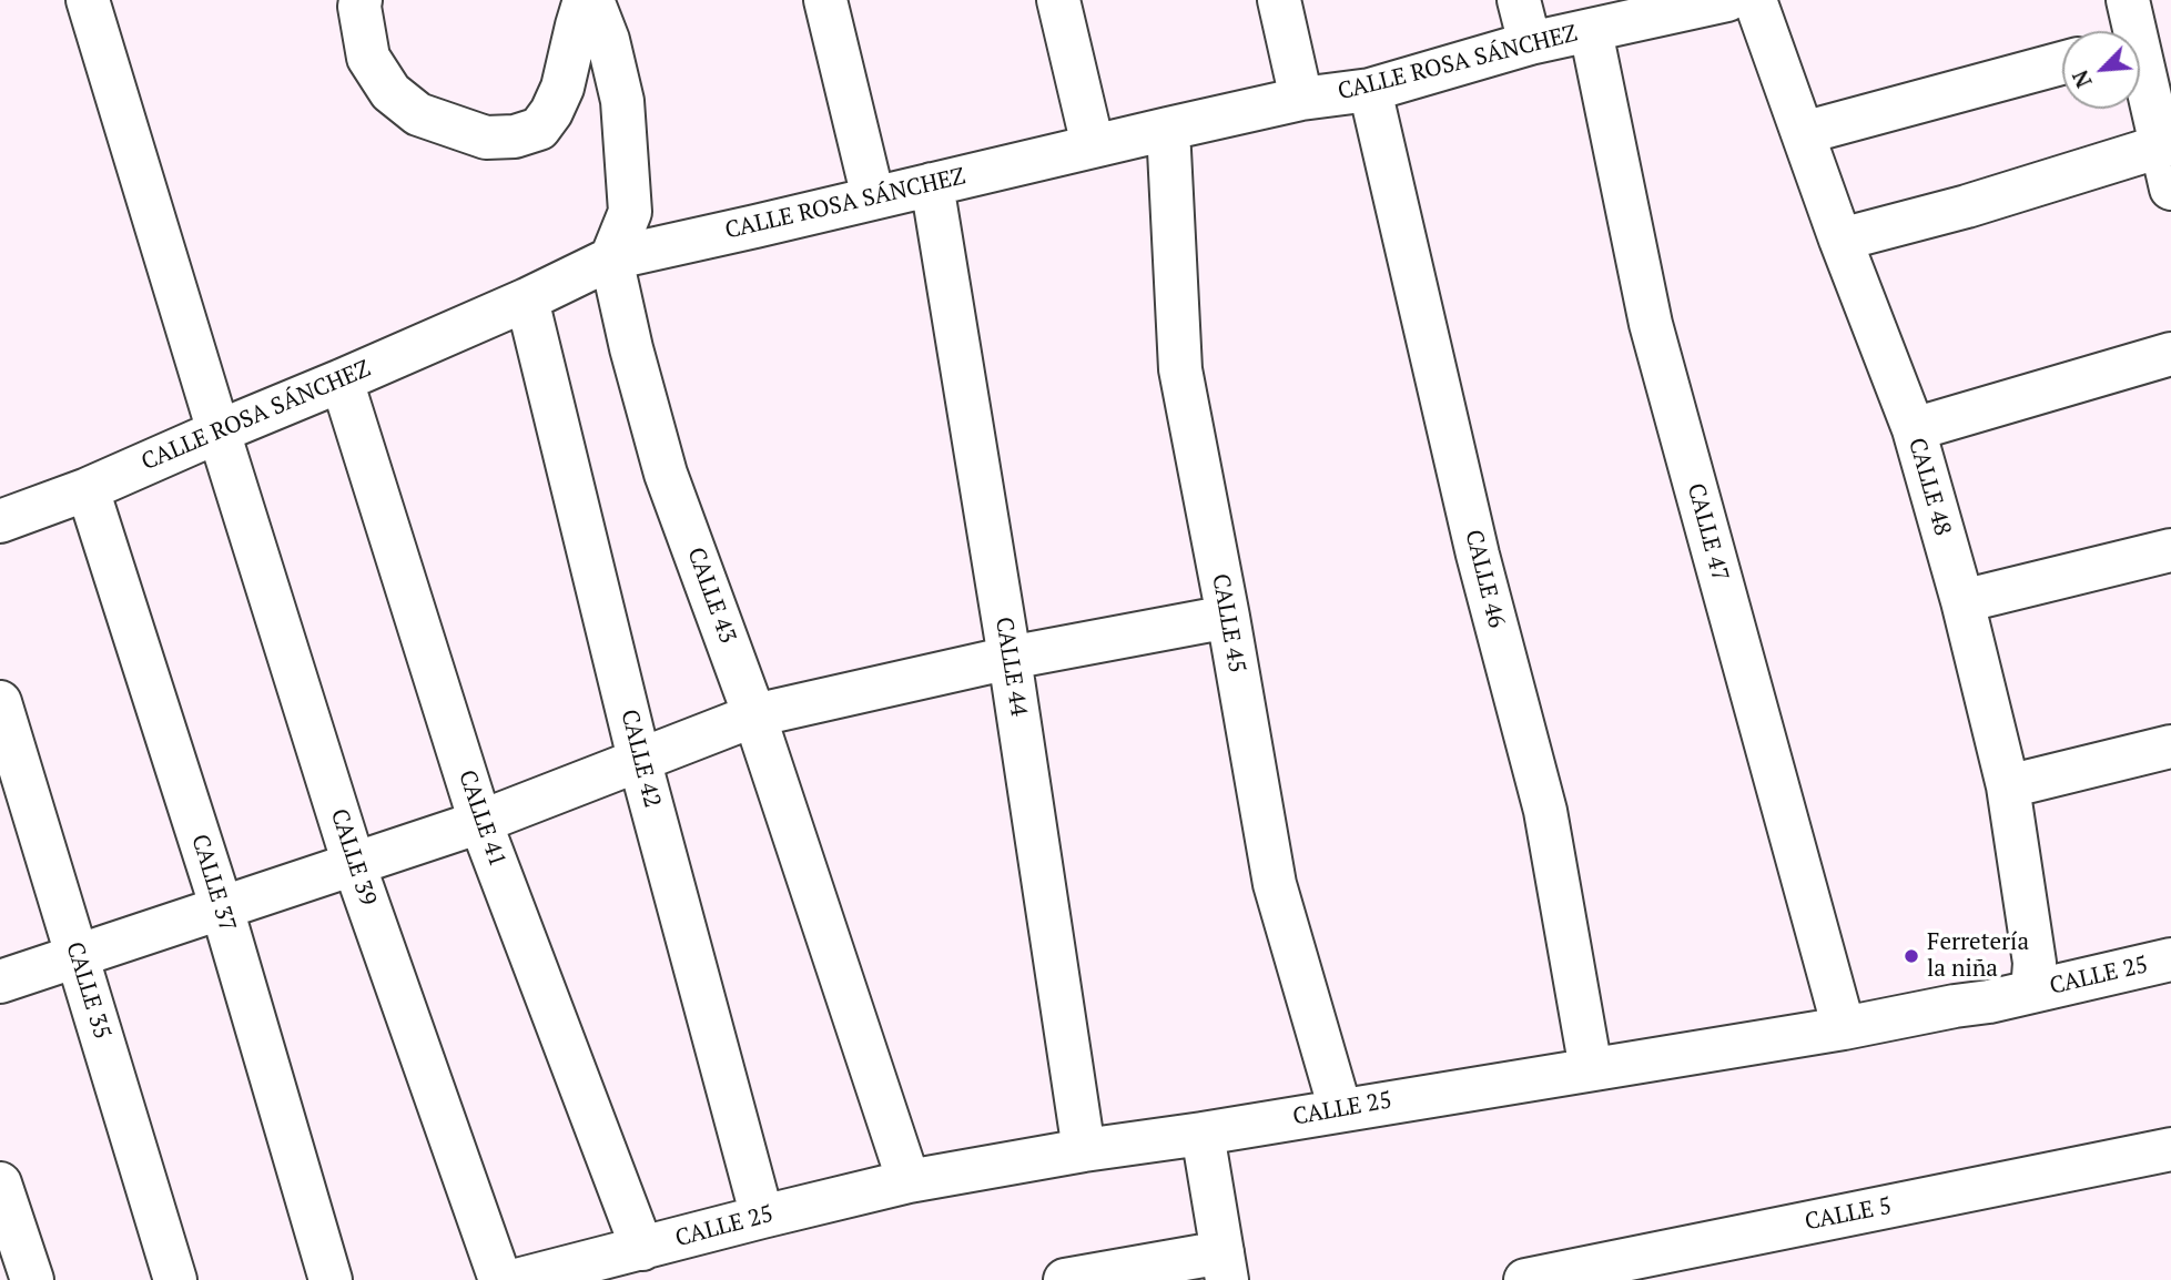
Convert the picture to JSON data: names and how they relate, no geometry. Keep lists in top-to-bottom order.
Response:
{
  "streets": {
    "street": [
      "CALLE ROSA SÁNCHEZ",
      "CALLE 48",
      "CALLE 47",
      "CALLE 46",
      "CALLE 43",
      "CALLE 45",
      "CALLE 44",
      "CALLE 42",
      "CALLE 41",
      "CALLE 39",
      "CALLE 37",
      "CALLE 25",
      "CALLE 35",
      "CALLE 5"
    ]
  },
  "crossings": [
    ["CALLE ROSA SÁNCHEZ", "CALLE 47"],
    ["CALLE ROSA SÁNCHEZ", "CALLE 46"],
    ["CALLE ROSA SÁNCHEZ", "CALLE 43"],
    ["CALLE ROSA SÁNCHEZ", "CALLE 45"],
    ["CALLE ROSA SÁNCHEZ", "CALLE 44"],
    ["CALLE ROSA SÁNCHEZ", "CALLE 42"],
    ["CALLE ROSA SÁNCHEZ", "CALLE 41"],
    ["CALLE ROSA SÁNCHEZ", "CALLE 39"],
    ["CALLE ROSA SÁNCHEZ", "CALLE 37"],
    ["CALLE 48", "CALLE 25"],
    ["CALLE 47", "CALLE 25"],
    ["CALLE 46", "CALLE 25"],
    ["CALLE 43", "CALLE 25"],
    ["CALLE 45", "CALLE 25"],
    ["CALLE 44", "CALLE 25"],
    ["CALLE 42", "CALLE 25"],
    ["CALLE 41", "CALLE 25"]
  ],
  "places": ["Ferretería la niña"],
  "north": "bottom left"
}
